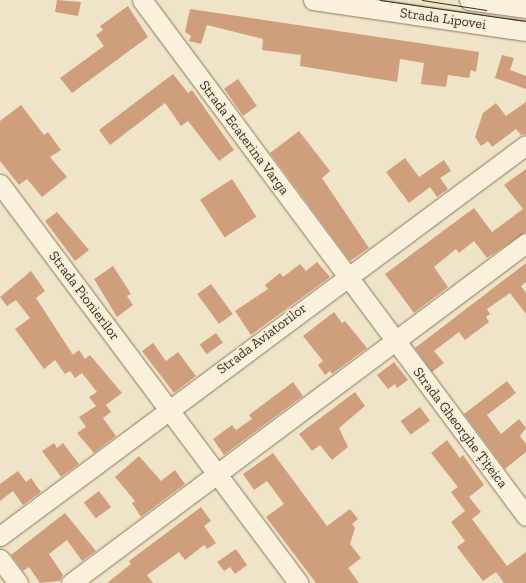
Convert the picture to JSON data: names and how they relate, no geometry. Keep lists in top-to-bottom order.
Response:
{
  "streets": {
    "street": [
      "Strada Lipovei",
      "Strada Ecaterina Varga",
      "Strada Pionierilor",
      "Strada Aviatorilor",
      "Strada Gheorghe Țițeica"
    ]
  },
  "crossings": [
    ["Strada Ecaterina Varga", "Strada Aviatorilor"],
    ["Strada Ecaterina Varga", "Strada Gheorghe Țițeica"],
    ["Strada Pionierilor", "Strada Aviatorilor"]
  ]
}
